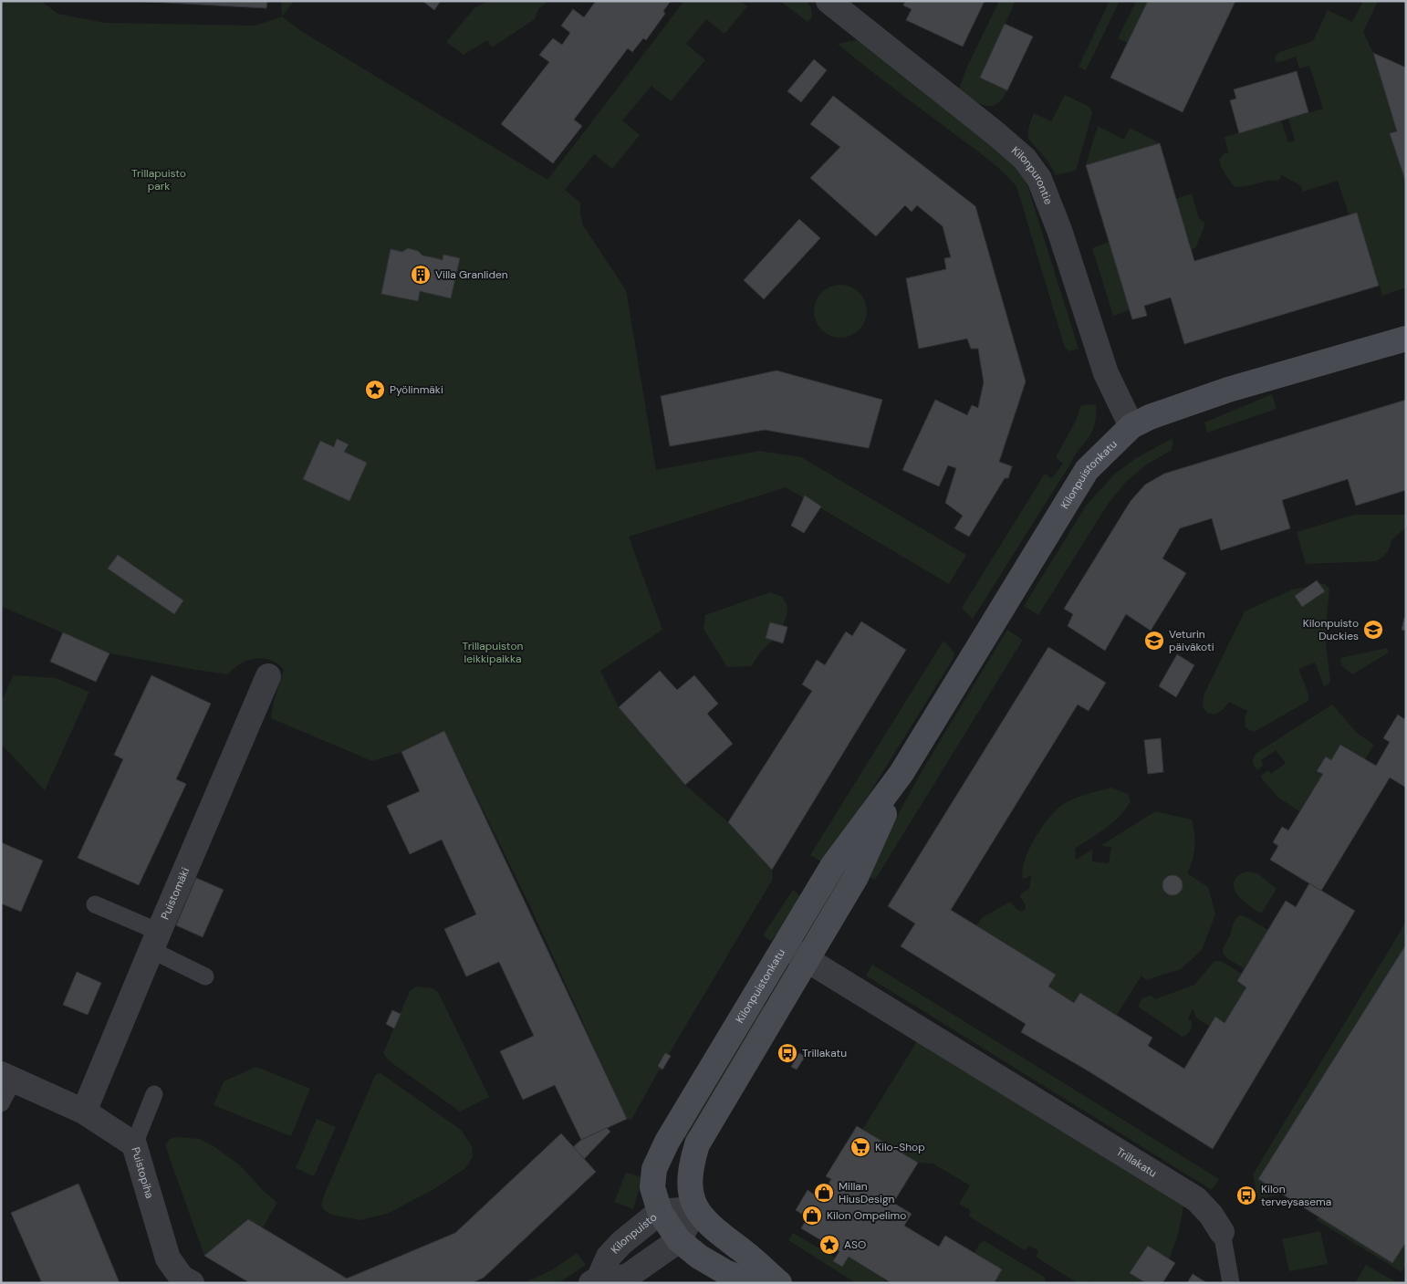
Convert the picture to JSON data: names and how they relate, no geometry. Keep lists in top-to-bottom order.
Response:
{
  "streets": {
    "street": [
      "Kilonpurontie",
      "Kilonpuistonkatu",
      "Puistomäki",
      "Trillakatu",
      "Puistopiha",
      "Kilonpuisto"
    ]
  },
  "crossings": [
    ["Kilonpurontie", "Kilonpuistonkatu"],
    ["Kilonpuistonkatu", "Trillakatu"],
    ["Kilonpuistonkatu", "Kilonpuisto"],
    ["Puistomäki", "Puistopiha"]
  ],
  "parks": ["Trillapuisto park", "Trillapuiston leikkipaikka"],
  "places": {
    "building": ["Villa Granliden"],
    "place": ["Pyölinmäki", "ASO"],
    "school or university": ["Kilonpuisto Duckies", "Veturin päiväkoti"],
    "bus stop": ["Trillakatu", "Kilon terveysasema"],
    "supermarket": ["Kilo-Shop"],
    "shop": ["Millan HiusDesign", "Kilon Ompelimo"]
  }
}
